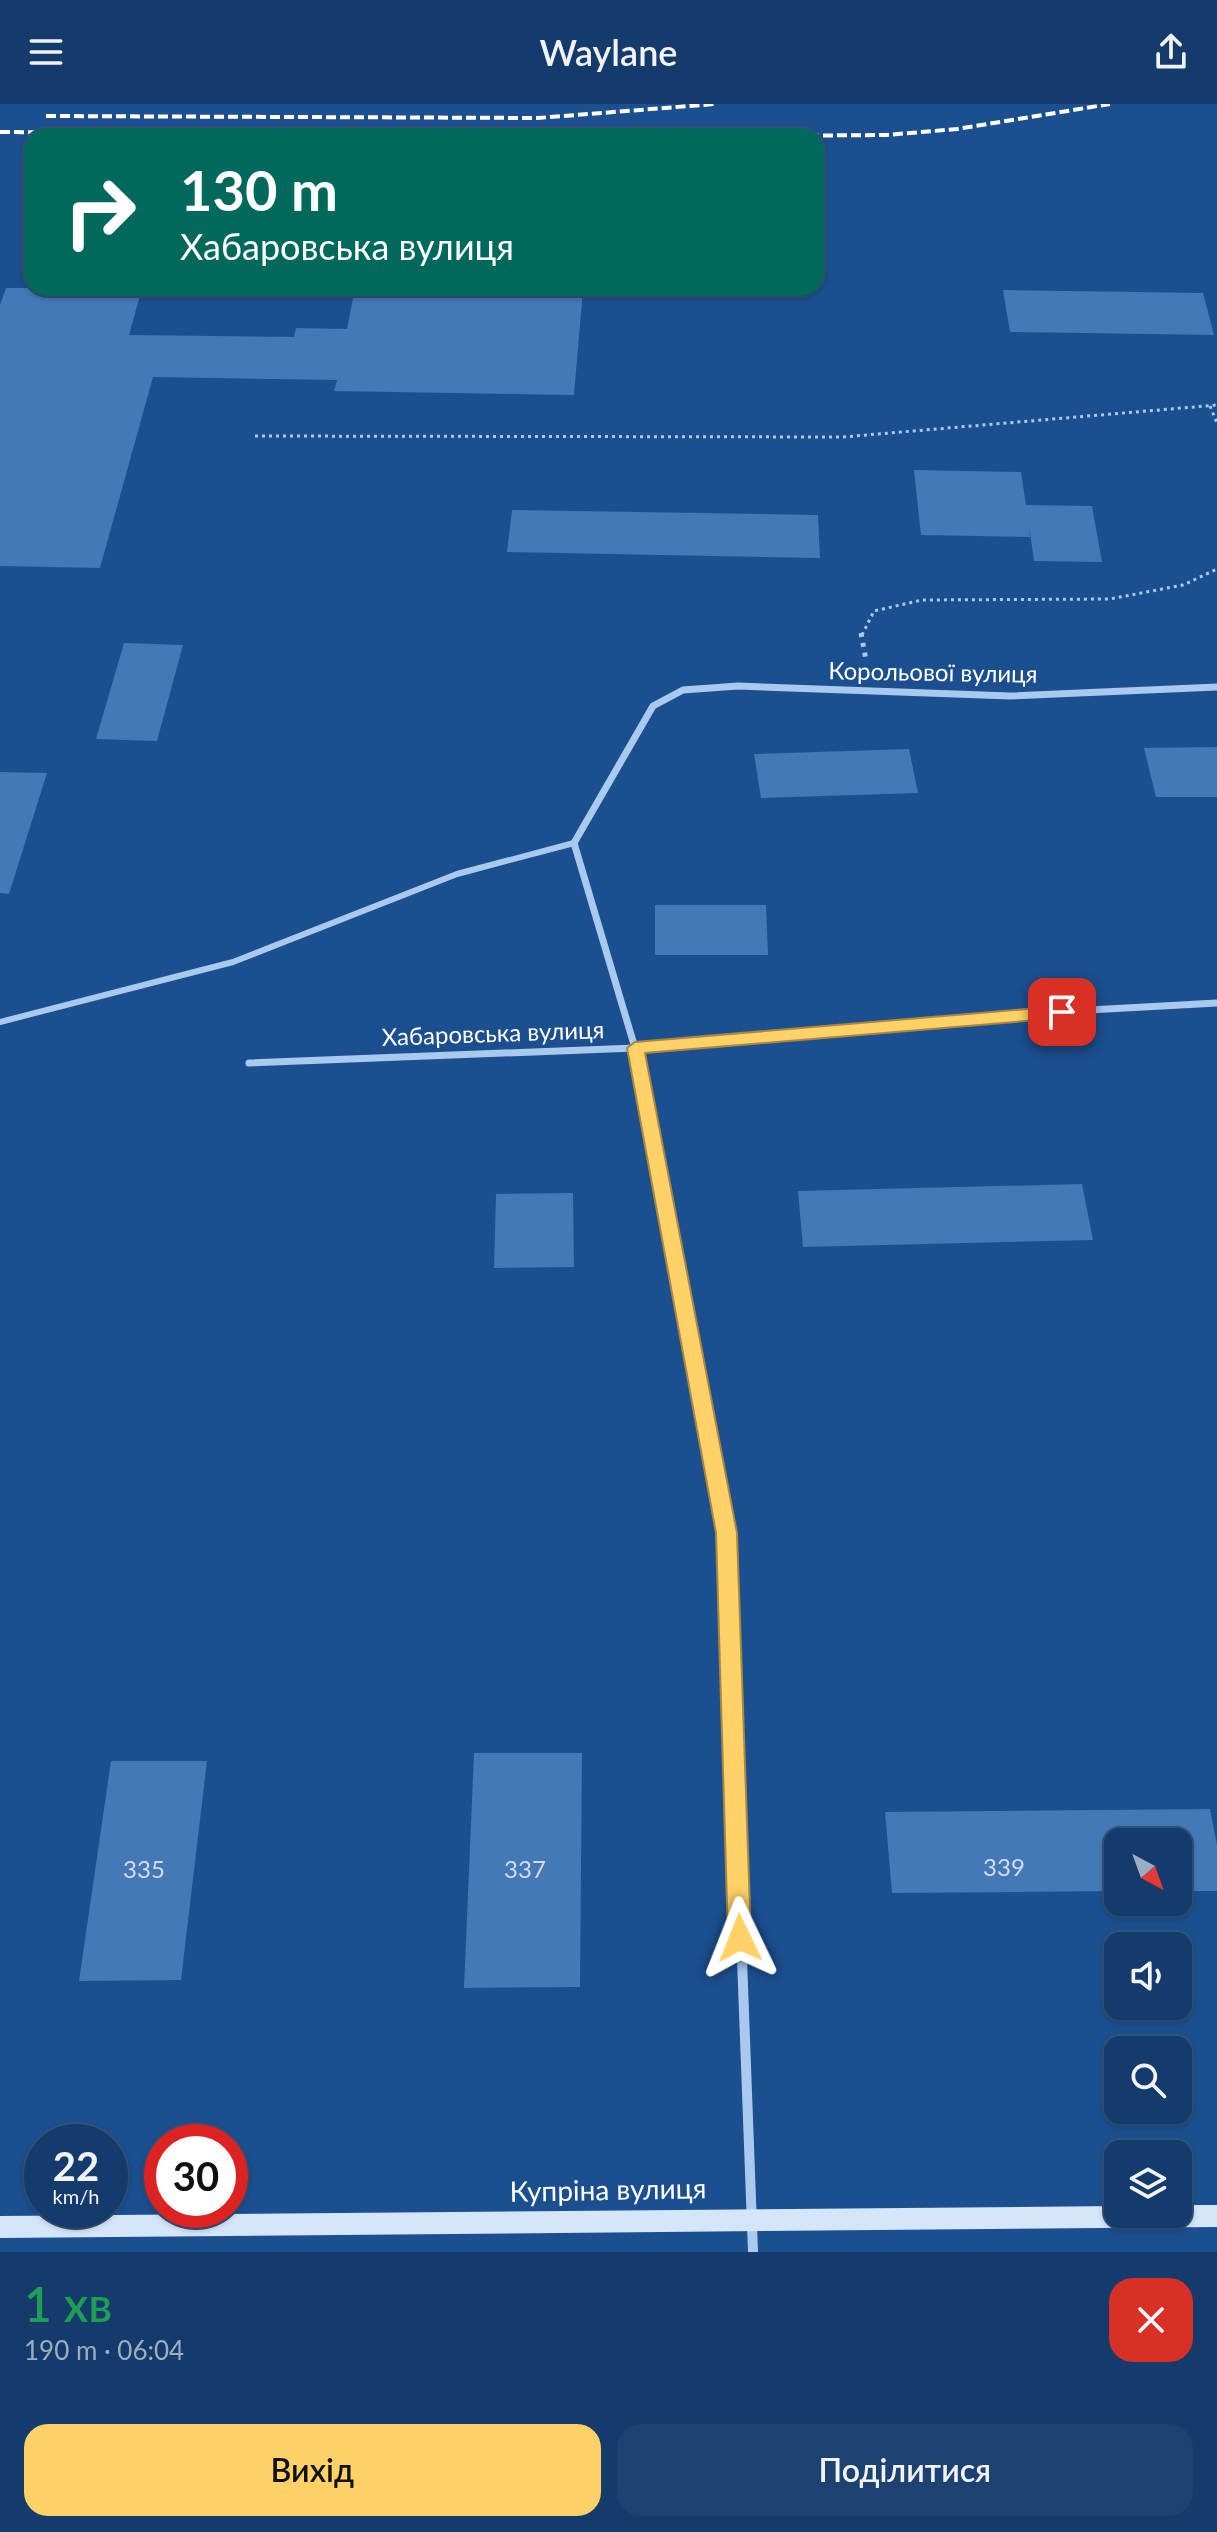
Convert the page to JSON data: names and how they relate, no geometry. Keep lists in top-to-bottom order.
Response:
{
  "streets": {
    "main road": ["Купріна вулиця"],
    "street": ["Корольової вулиця", "Хабаровська вулиця"]
  },
  "house_numbers": ["339", "335", "337"],
  "north": "bottom right",
  "page": {
    "header": "Waylane",
    "turn": ["130 m", "Хабаровська вулиця"],
    "speed": "22 km/h",
    "limit": "30",
    "heading": ["1 хв", "190 m · 06:04"],
    "buttons": ["Вихід", "Поділитися"]
  }
}
